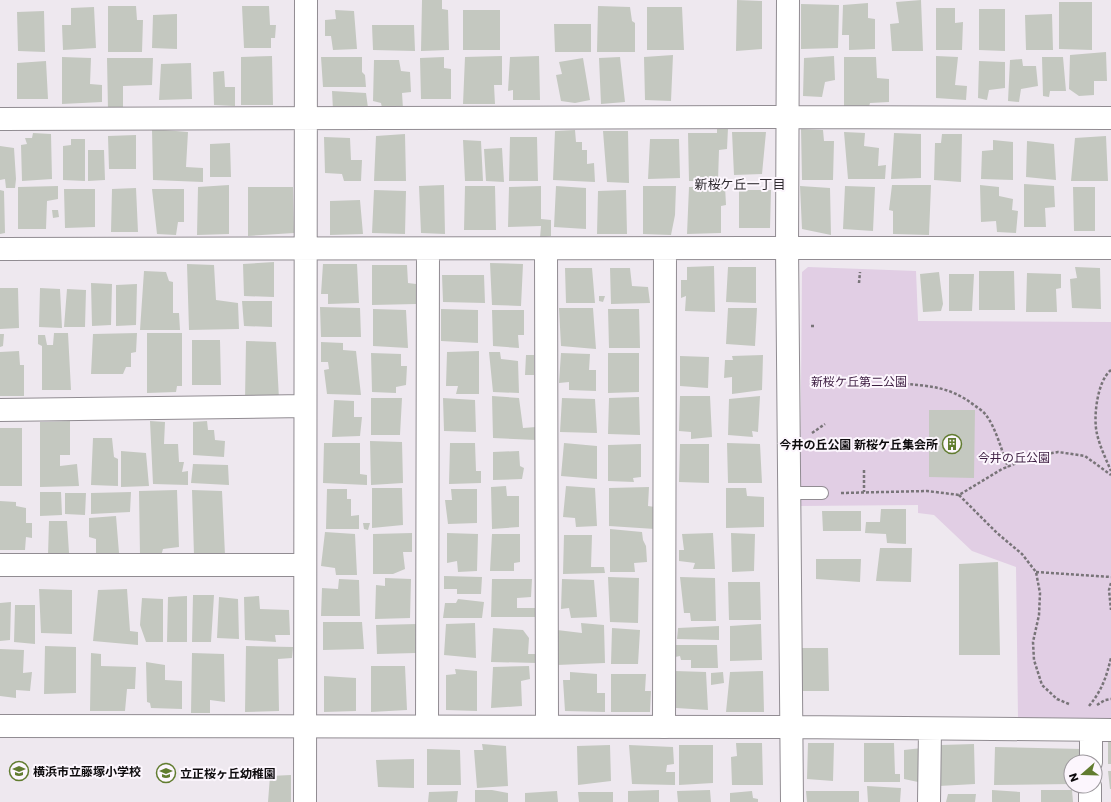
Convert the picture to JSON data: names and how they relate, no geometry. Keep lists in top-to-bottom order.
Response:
{
  "districts": ["新桜ケ丘一丁目"],
  "parks": ["新桜ケ丘第二公園", "今井の丘公園"],
  "places": {
    "building": ["今井の丘公園 新桜ケ丘集会所"],
    "school or university": ["横浜市立藤塚小学校", "立正桜ヶ丘幼稚園"]
  },
  "north": "left"
}
